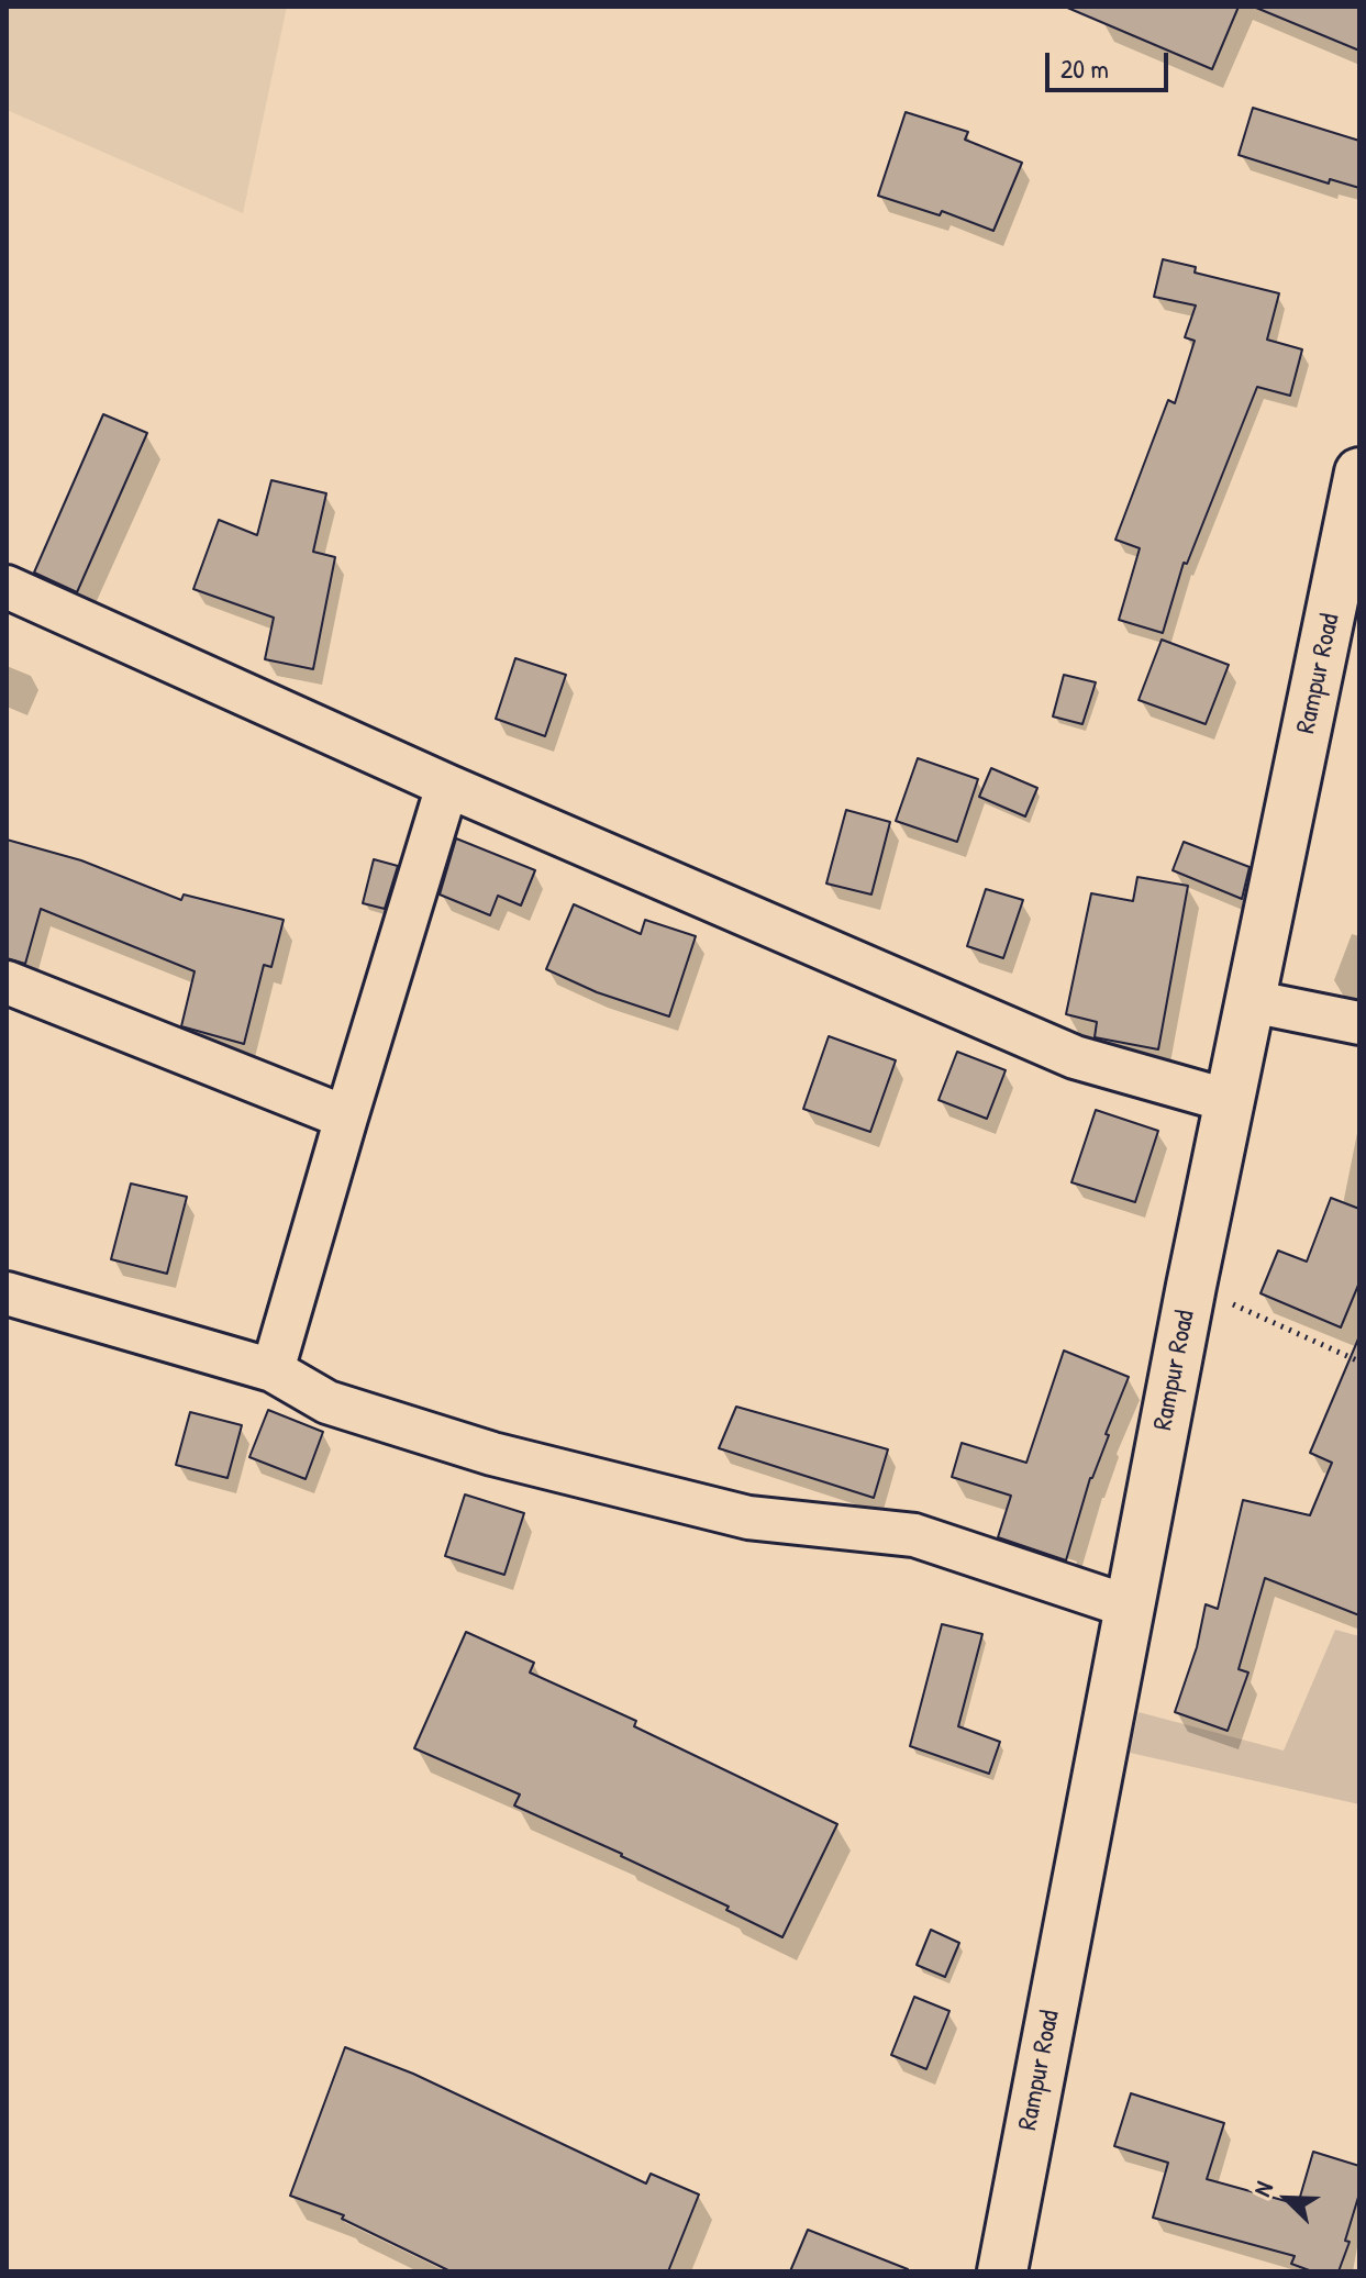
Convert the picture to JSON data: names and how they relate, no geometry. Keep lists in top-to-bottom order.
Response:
{
  "streets": {
    "main road": ["Rampur Road"]
  },
  "scale_bar": "20 m",
  "north": "top left"
}
